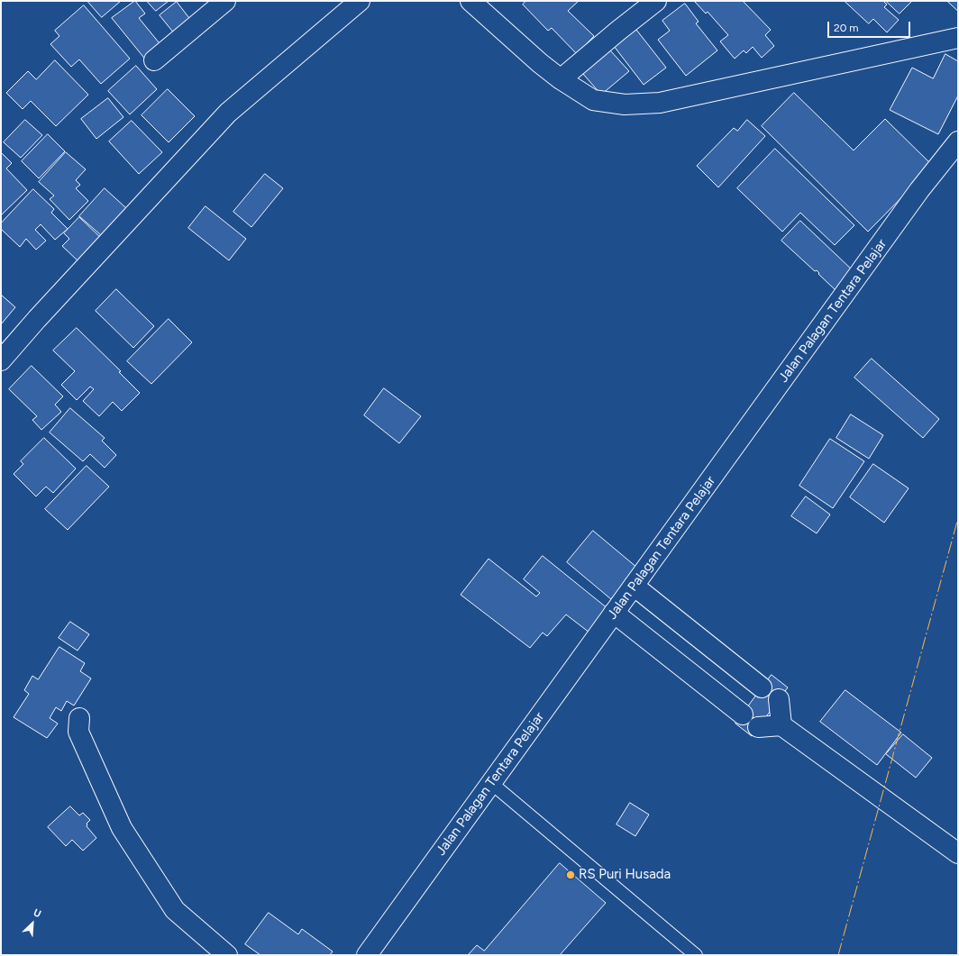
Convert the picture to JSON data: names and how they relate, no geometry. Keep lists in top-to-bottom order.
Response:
{
  "streets": {
    "street": ["Jalan Palagan Tentara Pelajar"]
  },
  "places": ["RS Puri Husada"],
  "scale_bar": "20 m",
  "north": "top right"
}
